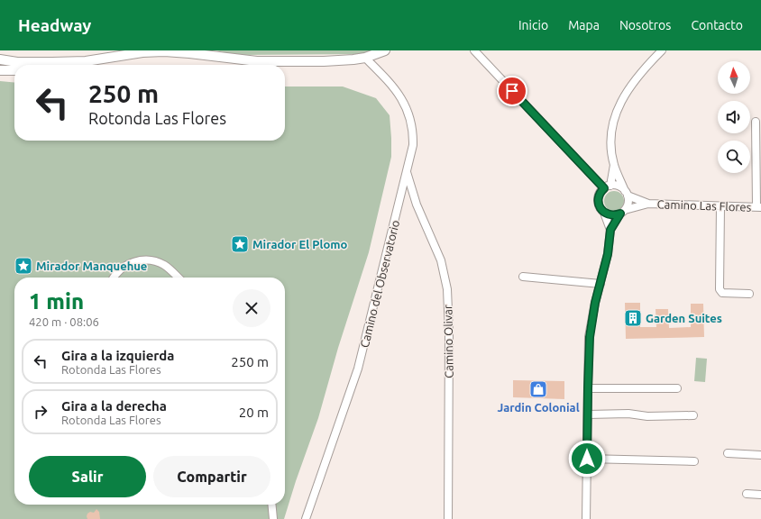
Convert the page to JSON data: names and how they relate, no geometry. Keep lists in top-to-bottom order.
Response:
{
  "streets": {
    "street": ["Camino Las Flores", "Camino del Observatorio", "Camino Olivar"]
  },
  "crossings": [
    ["Camino del Observatorio", "Camino Olivar"]
  ],
  "places": {
    "place": ["Mirador El Plomo", "Mirador Manquehue"],
    "building": ["Garden Suites"],
    "shop": ["Jardin Colonial"]
  },
  "north": "top",
  "page": {
    "header": "Headway",
    "nav": [
      "Inicio",
      "Mapa",
      "Nosotros",
      "Contacto"
    ],
    "turn": ["250 m", "Rotonda Las Flores"],
    "heading": ["1 min", "420 m · 08:06"],
    "list": [
      {
        "name": "Gira a la izquierda",
        "note": "Rotonda Las Flores",
        "value": "250 m"
      },
      {
        "name": "Gira a la derecha",
        "note": "Rotonda Las Flores",
        "value": "20 m"
      }
    ],
    "buttons": ["Salir", "Compartir"]
  }
}
